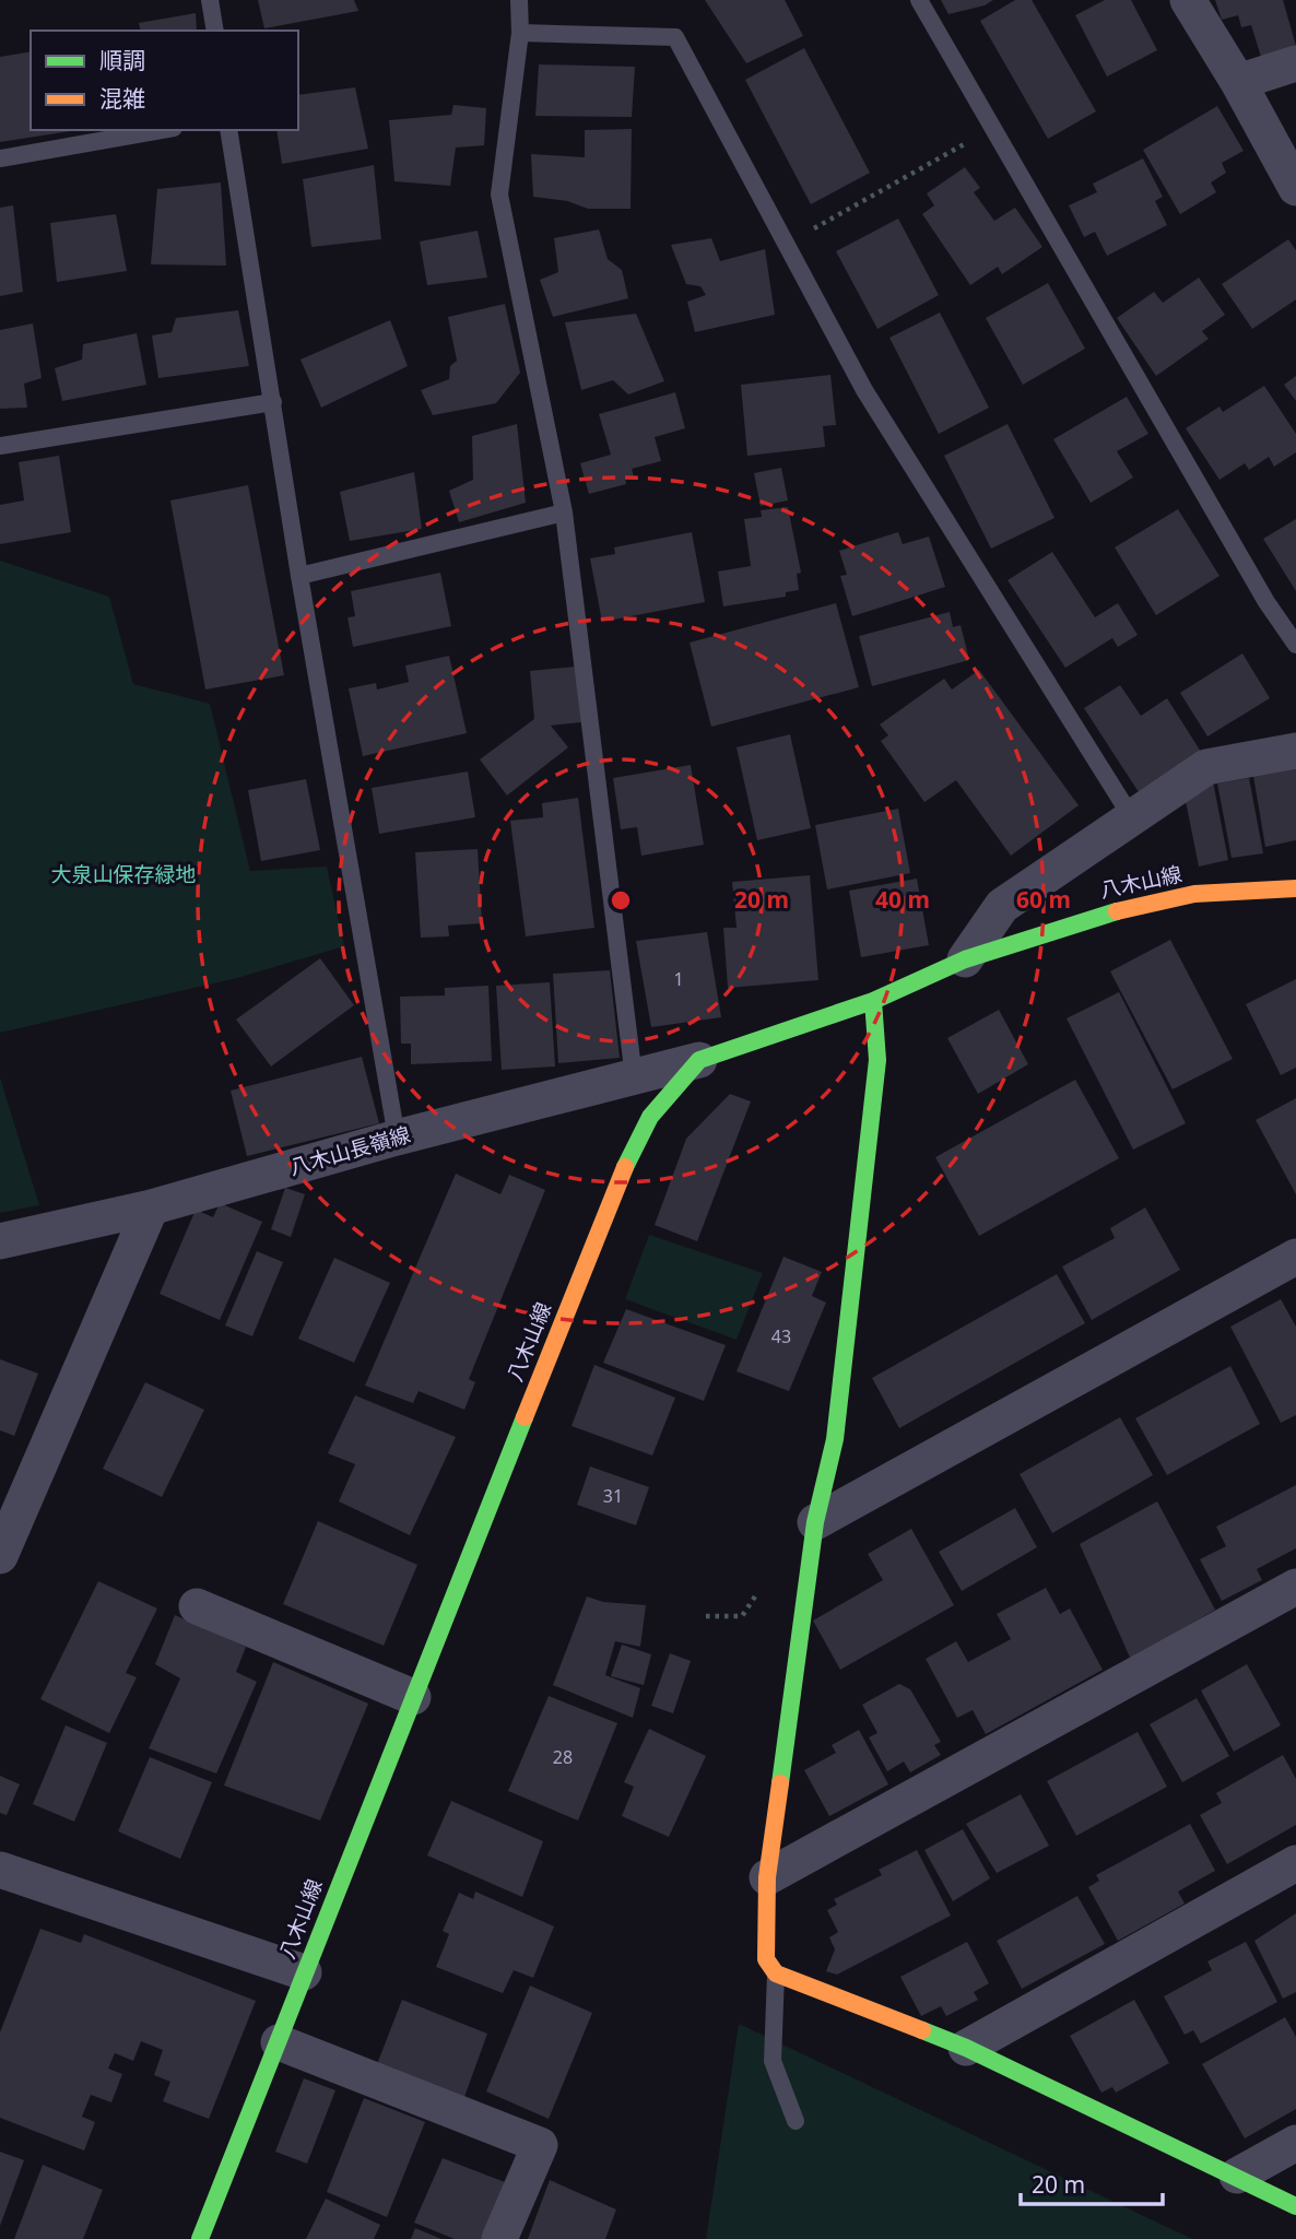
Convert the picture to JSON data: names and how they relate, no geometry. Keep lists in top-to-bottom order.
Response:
{
  "streets": {
    "street": ["八木山線", "八木山長嶺線"]
  },
  "crossings": [
    ["八木山線", "八木山長嶺線"]
  ],
  "parks": ["大泉山保存緑地"],
  "house_numbers": [
    "1",
    "43",
    "31",
    "28"
  ],
  "legend": ["順調", "混雑"],
  "scale_bar": "20 m",
  "rings": ["20 m", "40 m", "60 m"]
}
